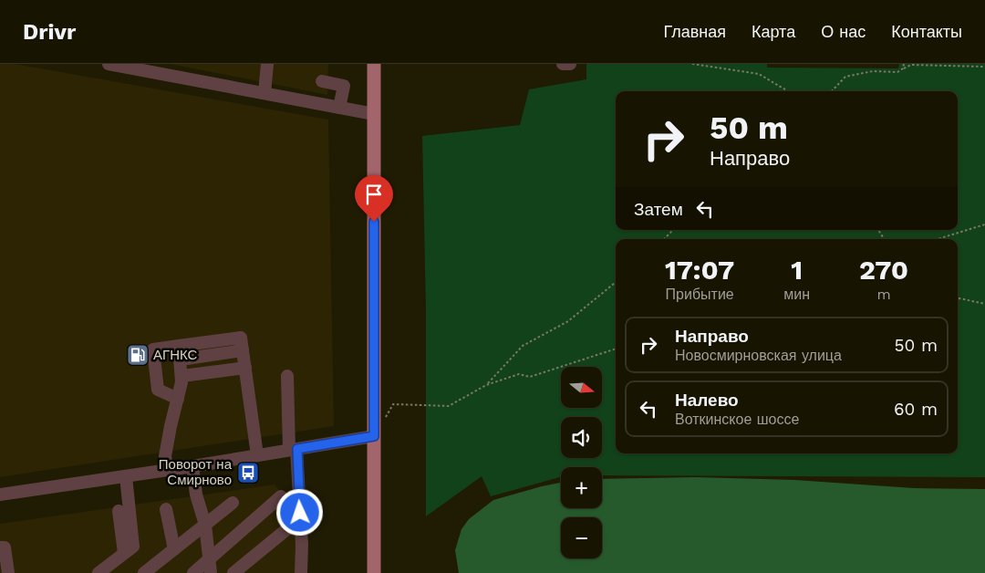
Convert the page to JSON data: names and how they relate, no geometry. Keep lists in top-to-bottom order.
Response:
{
  "places": {
    "fuel station": ["АГНКС"],
    "bus stop": ["Поворот на Смирново"]
  },
  "north": "right",
  "page": {
    "header": "Drivr",
    "nav": [
      "Главная",
      "Карта",
      "О нас",
      "Контакты"
    ],
    "turn": ["50 m", "Направо"],
    "then": "Затем",
    "eta": [
      "17:07",
      "Прибытие",
      "1",
      "мин",
      "270",
      "m"
    ],
    "list": [
      {
        "name": "Направо",
        "note": "Новосмирновская улица",
        "value": "50 m"
      },
      {
        "name": "Налево",
        "note": "Воткинское шоссе",
        "value": "60 m"
      }
    ],
    "map_buttons": ["+", "−"]
  }
}
